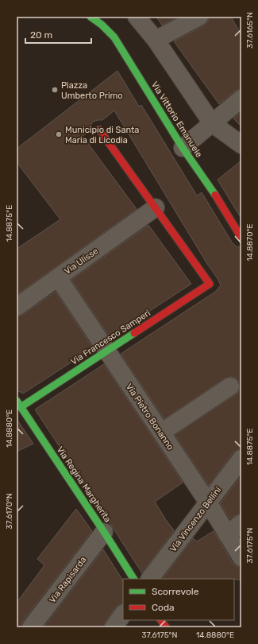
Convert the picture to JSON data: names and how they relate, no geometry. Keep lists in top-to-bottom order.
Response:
{
  "streets": {
    "street": [
      "Via Vittorio Emanuele",
      "Via Ulisse",
      "Via Francesco Samperi",
      "Via Pietro Bonanno",
      "Via Regina Margherita",
      "Via Vincenzo Bellini",
      "Via Rapisarda"
    ]
  },
  "crossings": [
    ["Via Ulisse", "Via Francesco Samperi"],
    ["Via Ulisse", "Via Pietro Bonanno"],
    ["Via Francesco Samperi", "Via Pietro Bonanno"],
    ["Via Francesco Samperi", "Via Regina Margherita"],
    ["Via Pietro Bonanno", "Via Vincenzo Bellini"],
    ["Via Regina Margherita", "Via Rapisarda"]
  ],
  "places": ["Piazza Umberto Primo", "Municipio di Santa Maria di Licodia"],
  "legend": ["Scorrevole", "Coda"],
  "scale_bar": "20 m",
  "coordinates": [
    "37.6165°N",
    "14.8875°E",
    "14.8870°E",
    "14.8880°E",
    "37.6170°N",
    "37.6175°N"
  ]
}
